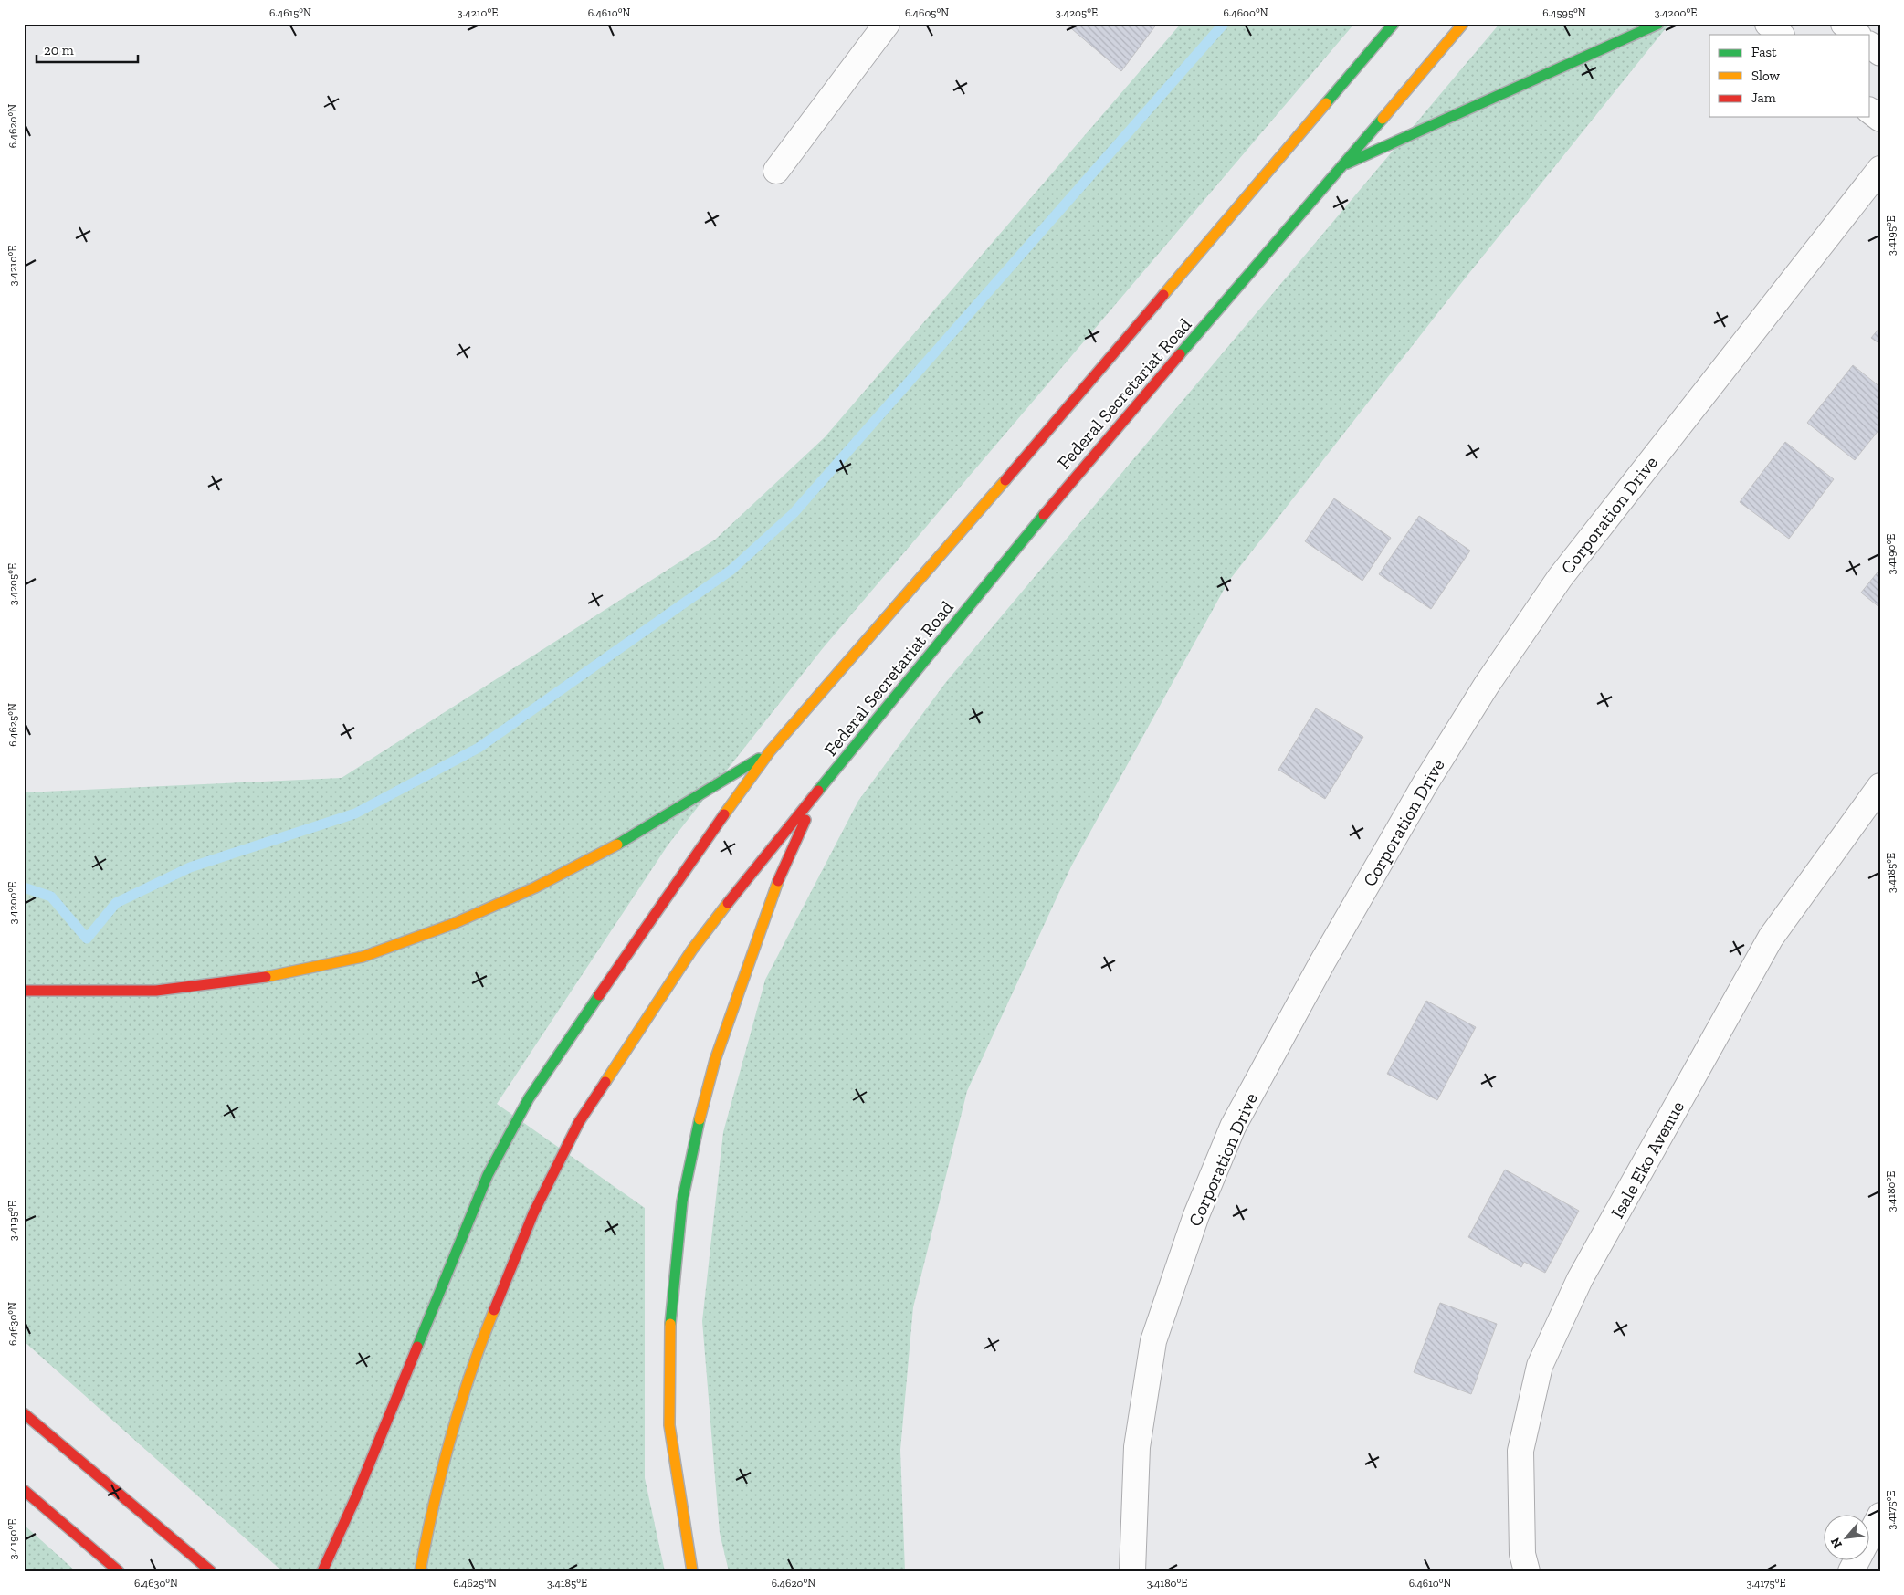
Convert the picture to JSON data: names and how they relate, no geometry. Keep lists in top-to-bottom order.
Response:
{
  "streets": {
    "main road": ["Federal Secretariat Road"],
    "street": ["Corporation Drive", "Isale Eko Avenue"]
  },
  "legend": ["Fast", "Slow", "Jam"],
  "scale_bar": "20 m",
  "north": "bottom left",
  "coordinates": [
    "6.4615°N",
    "3.4210°E",
    "6.4610°N",
    "6.4605°N",
    "3.4205°E",
    "6.4600°N",
    "6.4595°N",
    "3.4200°E",
    "6.4620°N",
    "3.4195°E",
    "3.4190°E",
    "6.4625°N",
    "3.4185°E",
    "3.4180°E",
    "6.4630°N",
    "3.4175°E"
  ]
}
